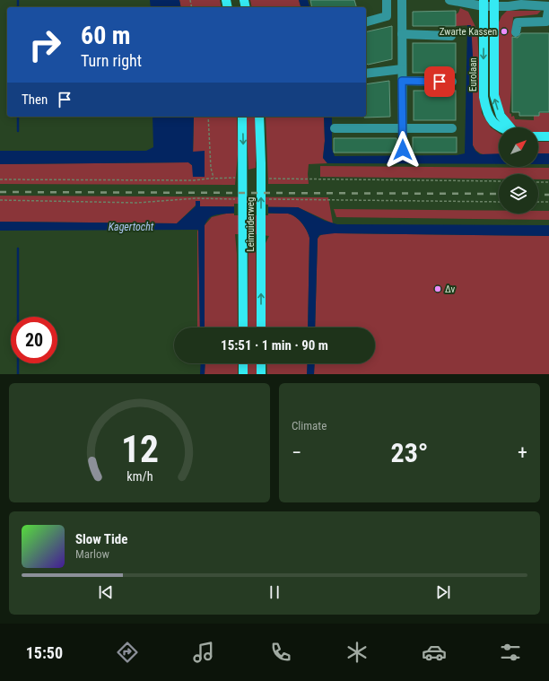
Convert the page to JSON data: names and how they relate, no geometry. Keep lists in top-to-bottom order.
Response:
{
  "streets": {
    "main road": ["Eurolaan", "Leimuiderweg"]
  },
  "water": ["Kagertocht"],
  "places": ["Zwarte Kassen", "∆v"],
  "north": "top right",
  "page": {
    "turn": ["60 m", "Turn right"],
    "then": "Then",
    "limit": "20",
    "trip": "15:51 · 1 min · 90 m",
    "tile": "Climate",
    "heat": ["−", "23°", "+"],
    "song": ["Slow Tide", "Marlow"],
    "tabs": "15:50",
    "gauge": ["12", "km/h"]
  }
}
